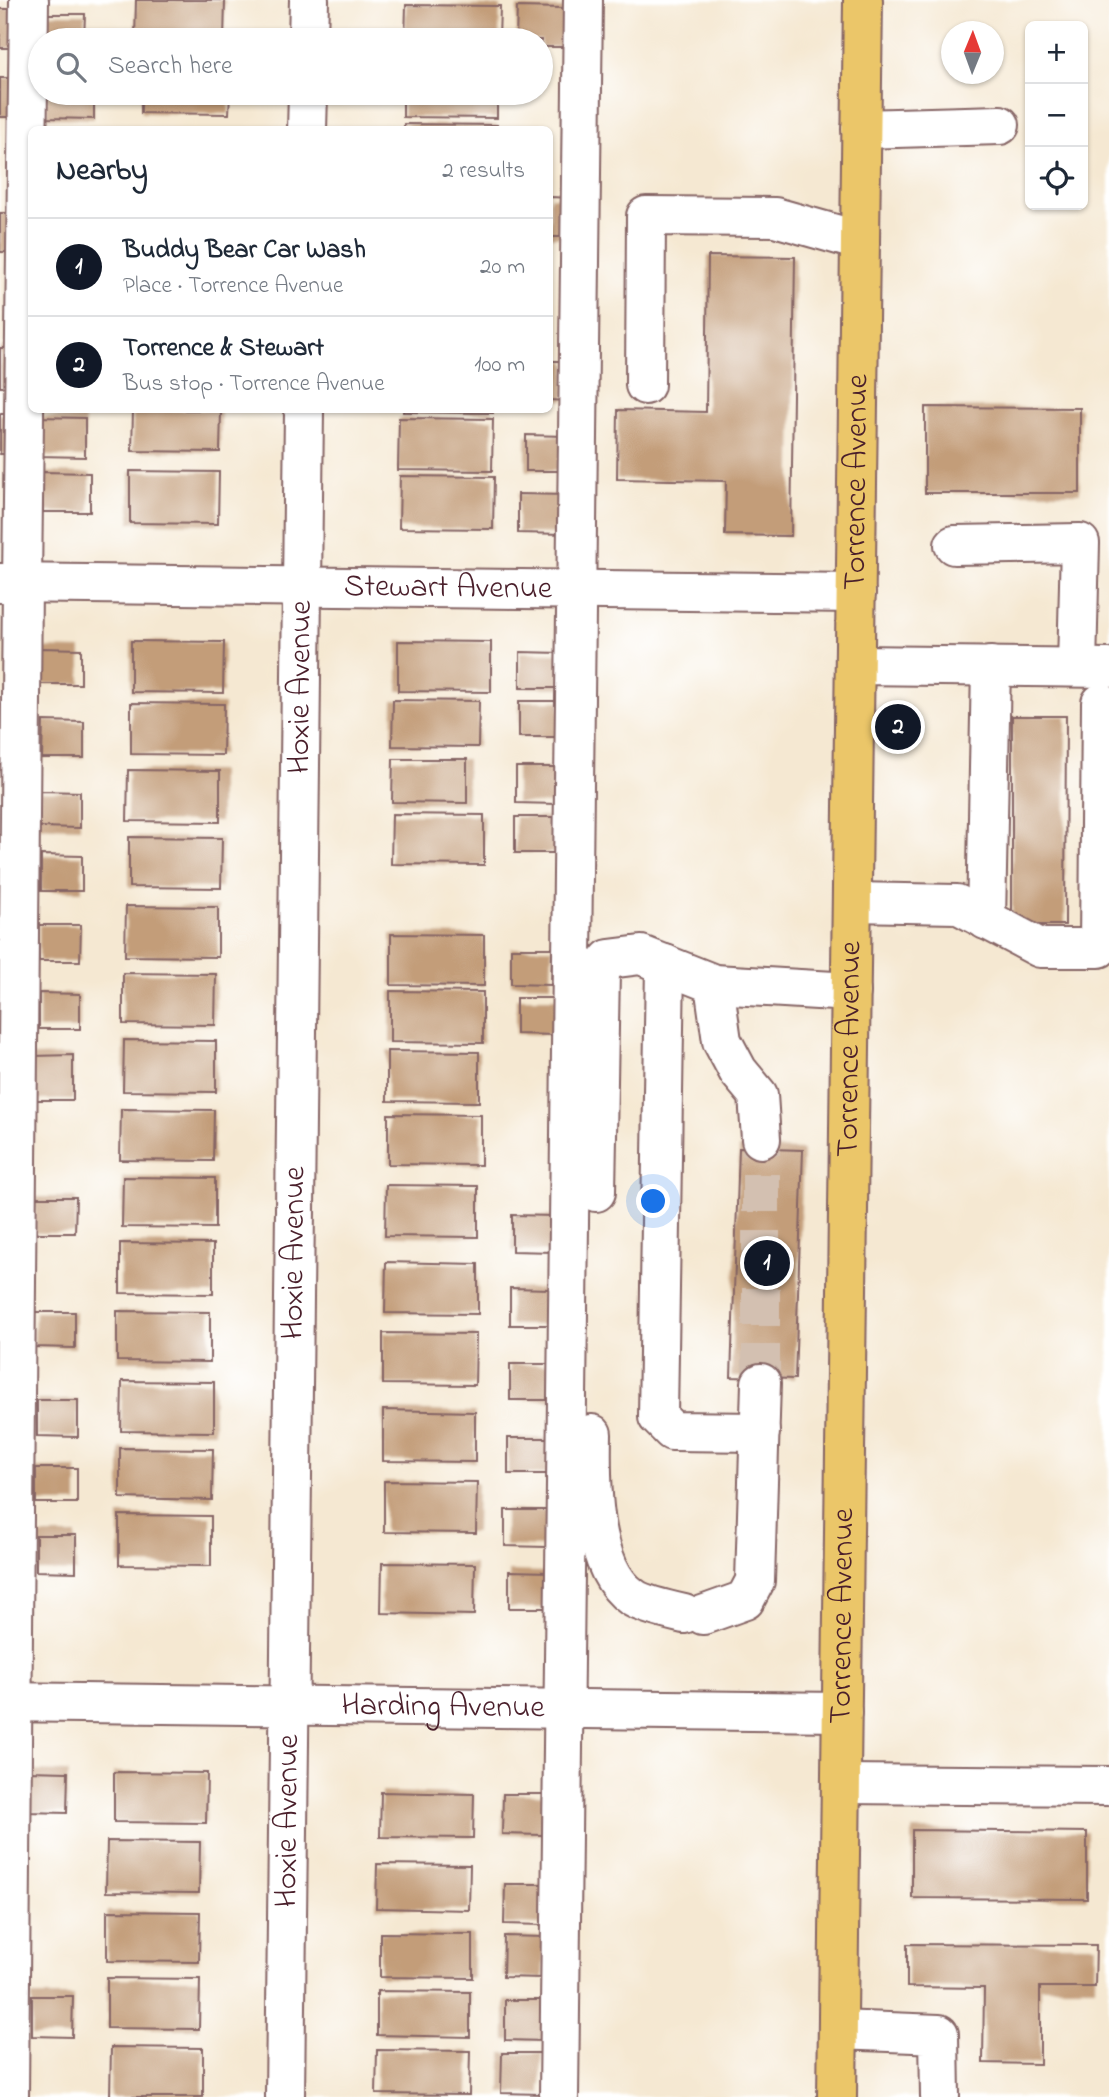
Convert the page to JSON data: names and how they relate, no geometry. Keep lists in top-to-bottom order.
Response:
{
  "streets": {
    "main road": ["Torrence Avenue"],
    "street": ["Stewart Avenue", "Hoxie Avenue", "Harding Avenue"]
  },
  "crossings": [
    ["Torrence Avenue", "Stewart Avenue"],
    ["Torrence Avenue", "Harding Avenue"],
    ["Stewart Avenue", "Hoxie Avenue"],
    ["Hoxie Avenue", "Harding Avenue"]
  ],
  "north": "top",
  "page": {
    "map_buttons": ["+", "−"],
    "search": "Search here",
    "heading": ["Nearby", "2 results"],
    "list": [
      {
        "mark": "1",
        "name": "Buddy Bear Car Wash",
        "note": "Place · Torrence Avenue",
        "value": "20 m"
      },
      {
        "mark": "2",
        "name": "Torrence & Stewart",
        "note": "Bus stop · Torrence Avenue",
        "value": "100 m"
      }
    ],
    "pins": ["2", "1"]
  }
}
